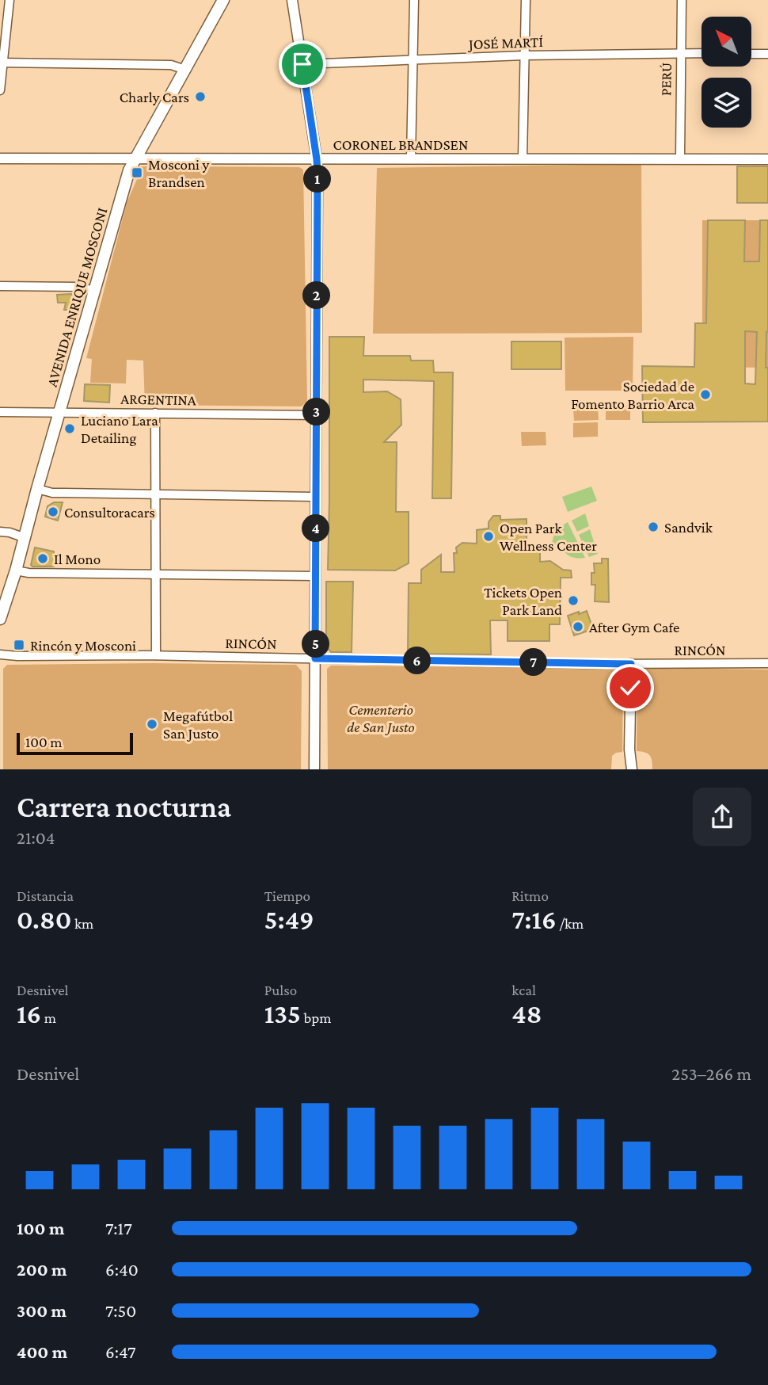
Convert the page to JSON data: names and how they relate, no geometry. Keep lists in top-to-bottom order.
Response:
{
  "streets": {
    "main road": ["AVENIDA ENRIQUE MOSCONI"],
    "street": [
      "JOSÉ MARTÍ",
      "PERÚ",
      "CORONEL BRANDSEN",
      "ARGENTINA",
      "RINCÓN"
    ]
  },
  "crossings": [
    ["JOSÉ MARTÍ", "PERÚ"],
    ["PERÚ", "CORONEL BRANDSEN"],
    ["CORONEL BRANDSEN", "AVENIDA ENRIQUE MOSCONI"],
    ["AVENIDA ENRIQUE MOSCONI", "ARGENTINA"]
  ],
  "parks": ["Cementerio de San Justo"],
  "places": {
    "other": [
      "Charly Cars",
      "Sociedad de Fomento Barrio Arca",
      "Luciano Lara Detailing",
      "Consultoracars",
      "Sandvik",
      "Open Park Wellness Center",
      "Il Mono",
      "Tickets Open Park Land",
      "After Gym Cafe",
      "Megafútbol San Justo"
    ],
    "transit": ["Mosconi y Brandsen", "Rincón y Mosconi"]
  },
  "scale_bar": "100 m",
  "north": "top left",
  "page": {
    "pins": [
      "1",
      "2",
      "3",
      "4",
      "5",
      "6",
      "7"
    ],
    "scale": "100 m",
    "heading": ["Carrera nocturna", "21:04"],
    "stats": [
      ["Distancia", "0.80 km"],
      ["Tiempo", "5:49"],
      ["Ritmo", "7:16 /km"],
      ["Desnivel", "16 m"],
      ["Pulso", "135 bpm"],
      ["kcal", "48"]
    ],
    "chart": ["Desnivel", "253–266 m"],
    "list": [
      {
        "name": "100 m",
        "note": "7:17"
      },
      {
        "name": "200 m",
        "note": "6:40"
      },
      {
        "name": "300 m",
        "note": "7:50"
      },
      {
        "name": "400 m",
        "note": "6:47"
      }
    ]
  }
}
